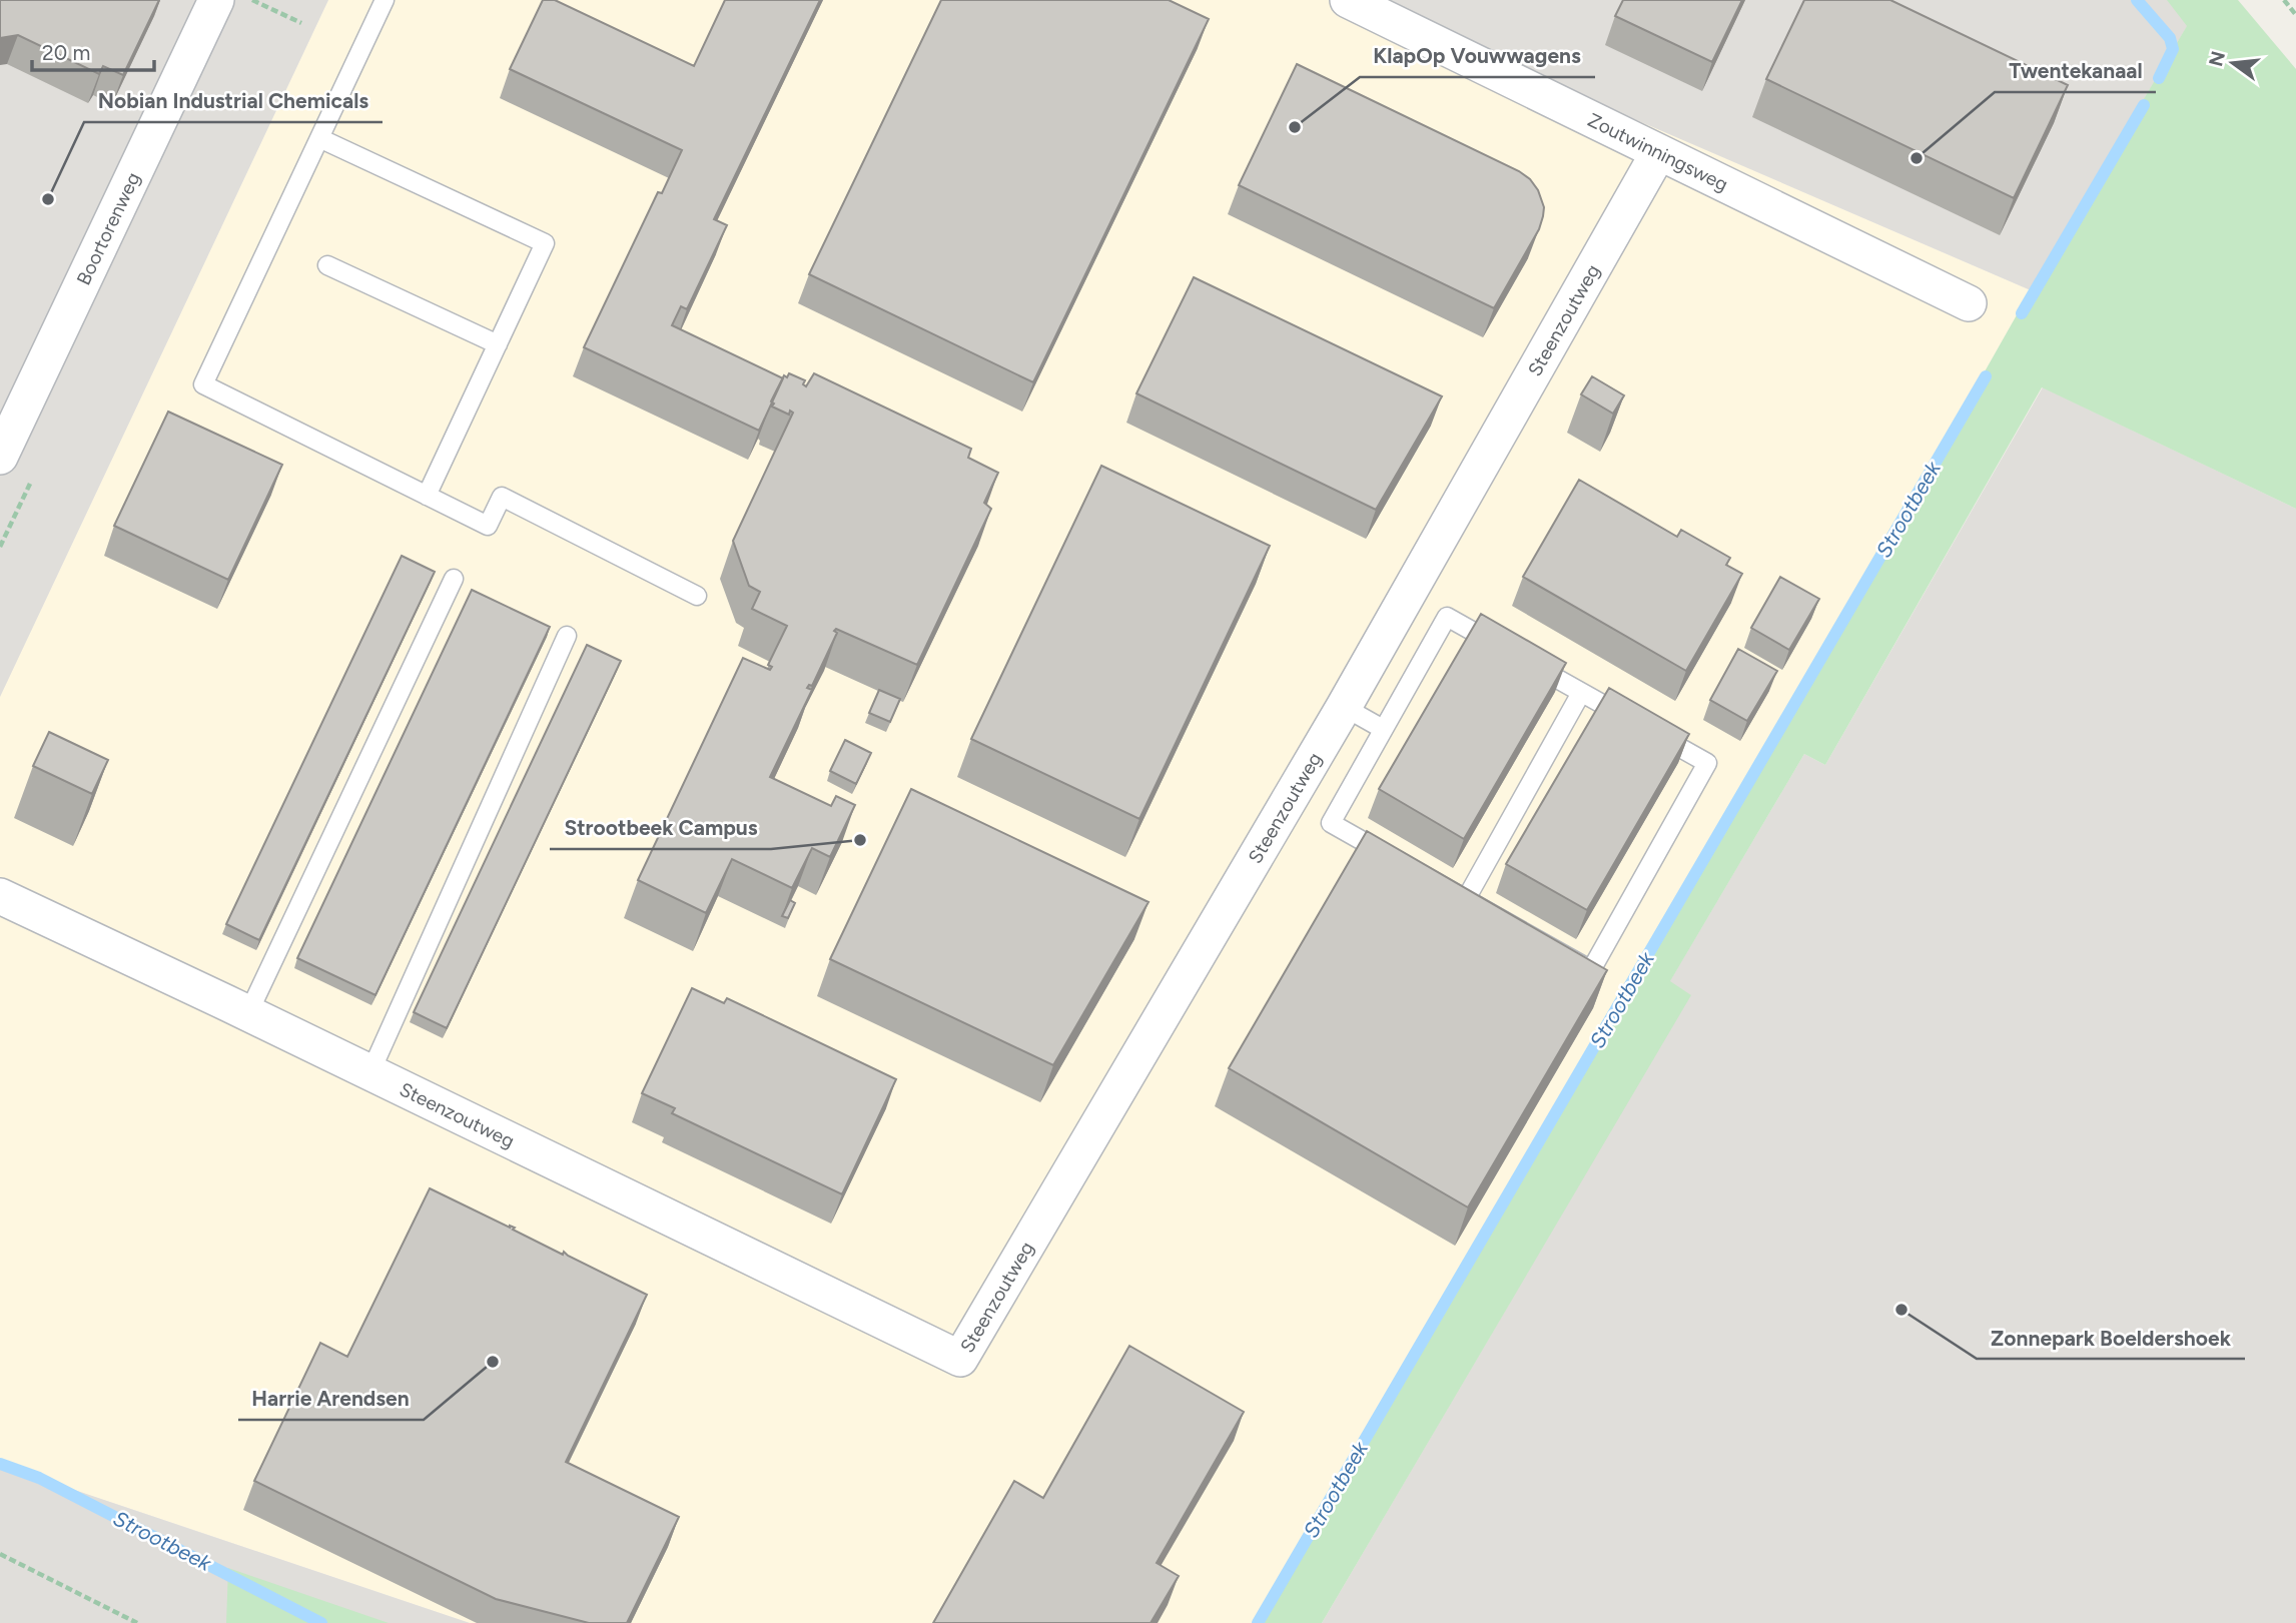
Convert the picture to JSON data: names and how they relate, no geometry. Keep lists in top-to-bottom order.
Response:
{
  "streets": {
    "street": ["Zoutwinningsweg", "Boortorenweg", "Steenzoutweg"]
  },
  "crossings": [
    ["Zoutwinningsweg", "Steenzoutweg"]
  ],
  "water": ["Strootbeek"],
  "places": [
    "KlapOp Vouwwagens",
    "Twentekanaal",
    "Nobian Industrial Chemicals",
    "Strootbeek Campus",
    "Zonnepark Boeldershoek",
    "Harrie Arendsen"
  ],
  "scale_bar": "20 m",
  "north": "left"
}
